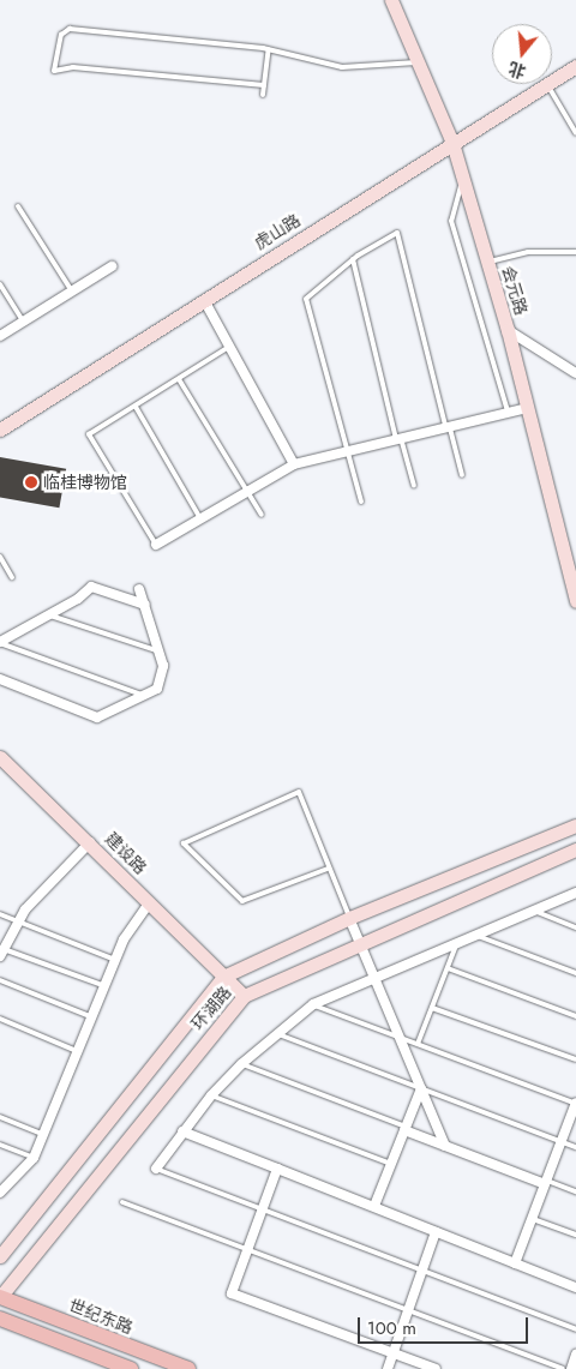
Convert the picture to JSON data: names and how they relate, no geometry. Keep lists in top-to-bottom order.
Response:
{
  "streets": {
    "main road": ["世纪东路"],
    "street": [
      "虎山路",
      "会元路",
      "建设路",
      "环湖路"
    ]
  },
  "crossings": [
    ["虎山路", "会元路"],
    ["建设路", "环湖路"],
    ["环湖路", "世纪东路"]
  ],
  "places": ["临桂博物馆"],
  "scale_bar": "100 m",
  "north": "bottom"
}
